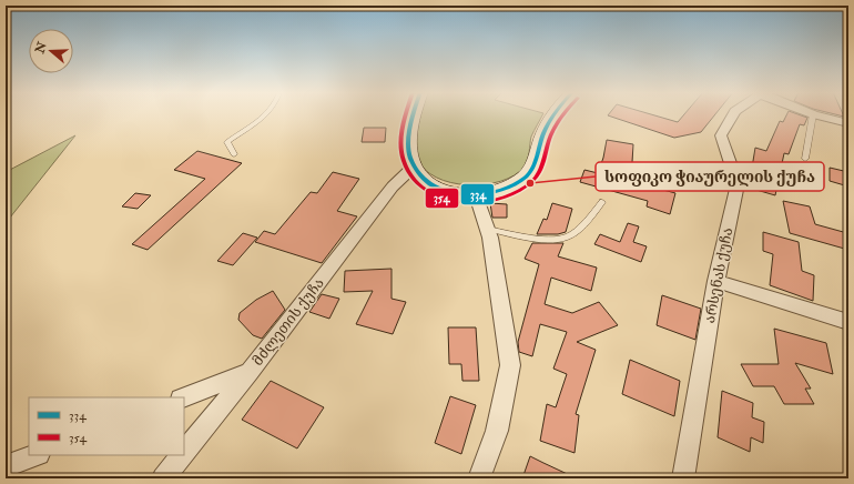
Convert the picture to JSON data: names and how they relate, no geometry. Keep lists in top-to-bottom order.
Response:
{
  "streets": {
    "street": ["არსენას ქუჩა", "მძლეთის ქუჩა"]
  },
  "places": ["სოფიკო ჭიაურელის ქუჩა"],
  "lines": ["transit line 334", "transit line 354"],
  "legend": ["334", "354"],
  "north": "left"
}
